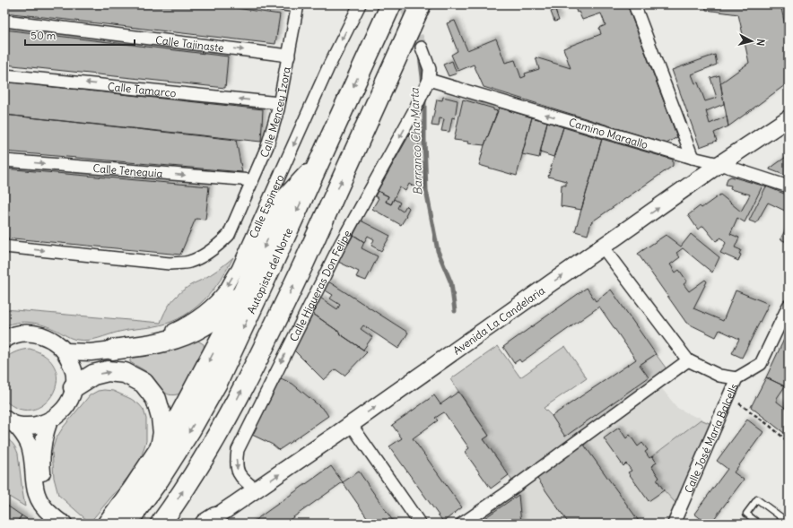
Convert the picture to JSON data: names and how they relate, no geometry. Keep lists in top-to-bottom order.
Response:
{
  "streets": {
    "highway": ["Autopista del Norte"],
    "street": [
      "Calle Tajinaste",
      "Calle Tamarco",
      "Calle Mencey Izora",
      "Camino Margallo",
      "Calle Teneguia",
      "Calle Espinero",
      "Calle Higueras Don Felipe",
      "Avenida La Candelaria",
      "Calle José María Balcells"
    ]
  },
  "crossings": [
    ["Calle Tajinaste", "Calle Mencey Izora"],
    ["Calle Tamarco", "Calle Mencey Izora"],
    ["Calle Mencey Izora", "Calle Teneguia"],
    ["Camino Margallo", "Calle Higueras Don Felipe"],
    ["Camino Margallo", "Avenida La Candelaria"],
    ["Calle Higueras Don Felipe", "Avenida La Candelaria"]
  ],
  "one_way": [
    "Calle Tajinaste",
    "Calle Tamarco",
    "Calle Mencey Izora",
    "Camino Margallo",
    "Calle Teneguia",
    "Calle Espinero",
    "Calle Higueras Don Felipe"
  ],
  "water": ["Barranco Cha Marta"],
  "scale_bar": "50 m",
  "north": "right"
}
